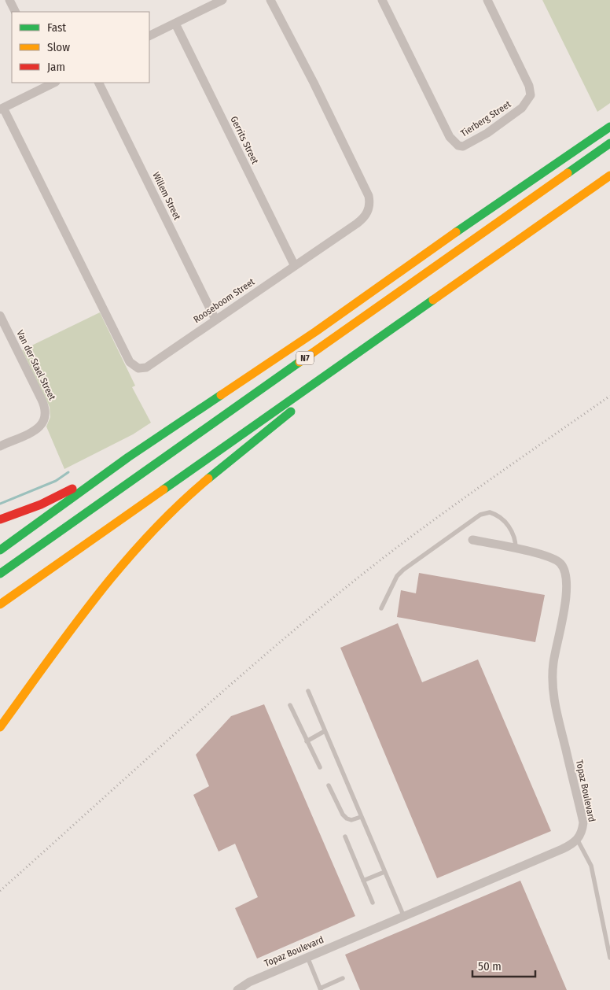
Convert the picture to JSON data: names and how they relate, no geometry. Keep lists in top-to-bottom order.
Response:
{
  "streets": {
    "highway": ["N7"],
    "street": [
      "Tierberg Street",
      "Gerrits Street",
      "Willem Street",
      "Rooseboom Street",
      "Van der Stael Street",
      "Topaz Boulevard"
    ]
  },
  "crossings": [
    ["Gerrits Street", "Rooseboom Street"],
    ["Willem Street", "Rooseboom Street"]
  ],
  "legend": ["Fast", "Slow", "Jam"],
  "scale_bar": "50 m"
}
